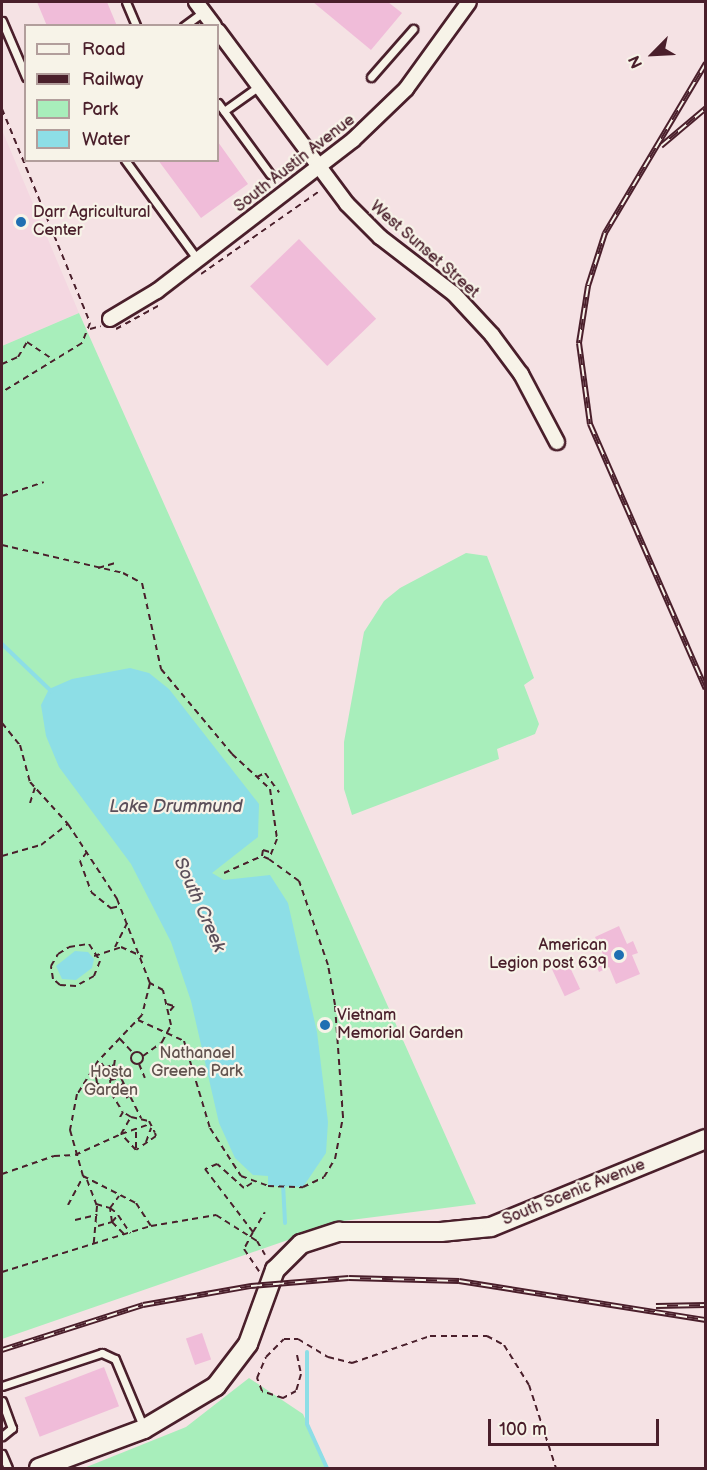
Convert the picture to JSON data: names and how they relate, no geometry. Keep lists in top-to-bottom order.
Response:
{
  "streets": {
    "main road": ["South Scenic Avenue"],
    "street": ["South Austin Avenue", "West Sunset Street"]
  },
  "crossings": [
    ["South Austin Avenue", "West Sunset Street"]
  ],
  "water": ["Lake Drummund", "South Creek"],
  "parks": ["Nathanael Greene Park", "Hosta Garden"],
  "places": ["Darr Agricultural Center", "American Legion post 639", "Vietnam Memorial Garden"],
  "legend": [
    "Road",
    "Railway",
    "Park",
    "Water"
  ],
  "scale_bar": "100 m",
  "north": "bottom left"
}
